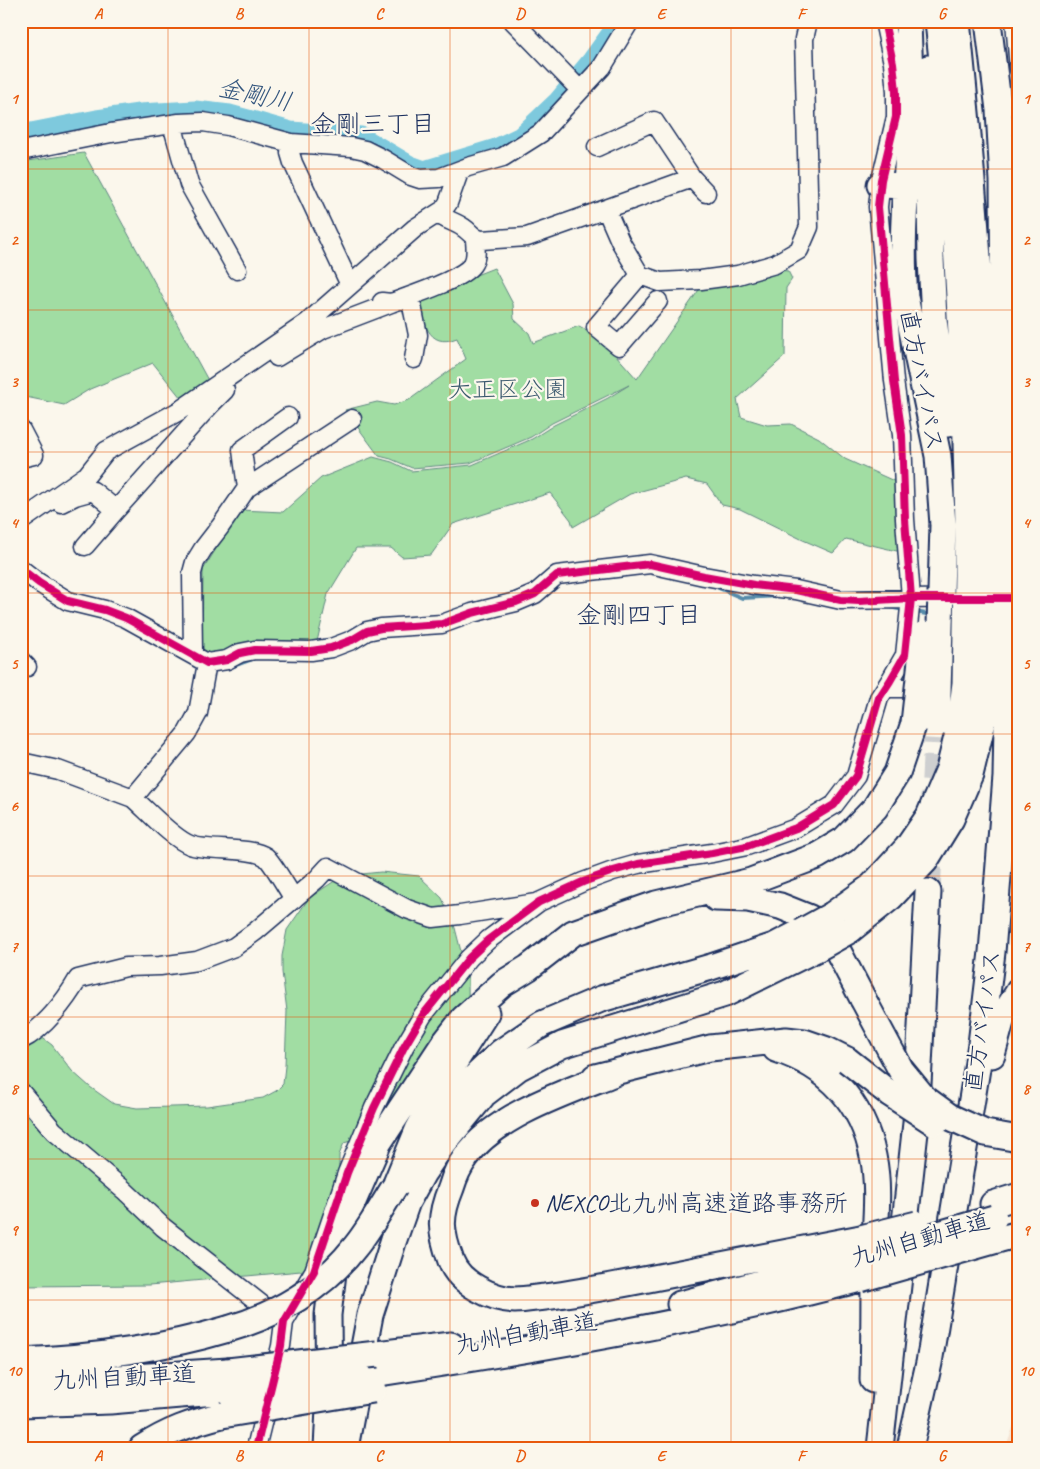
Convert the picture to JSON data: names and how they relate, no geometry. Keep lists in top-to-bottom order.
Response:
{
  "streets": {
    "highway": ["直方バイパス", "九州自動車道"]
  },
  "districts": ["金剛三丁目", "金剛四丁目"],
  "water": ["金剛川"],
  "parks": ["大正区公園"],
  "places": ["NEXCO北九州高速道路事務所"],
  "grid": {
    "columns": [
      "A",
      "B",
      "C",
      "D",
      "E",
      "F",
      "G"
    ],
    "rows": [
      "1",
      "2",
      "3",
      "4",
      "5",
      "6",
      "7",
      "8",
      "9",
      "10"
    ]
  }
}
